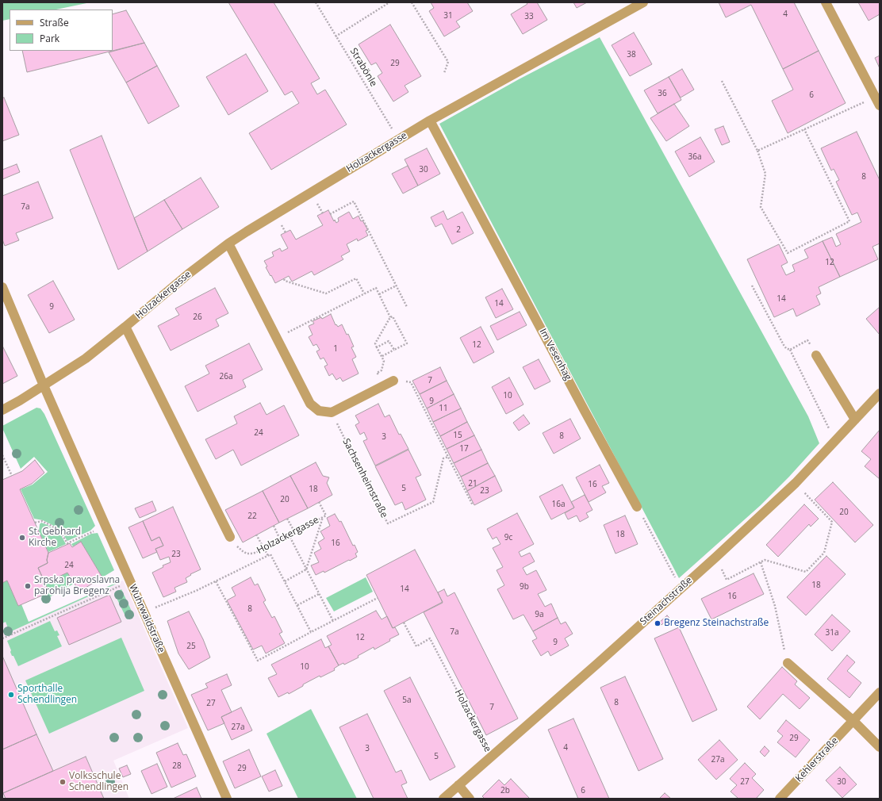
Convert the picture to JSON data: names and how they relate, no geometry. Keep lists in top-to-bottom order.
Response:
{
  "streets": {
    "street": [
      "Holzackergasse",
      "Im Vesenhag",
      "Steinachstraße",
      "Wuhrwaldstraße",
      "Kehlerstraße"
    ],
    "path": ["Strabönle", "Sachsenheimstraße"]
  },
  "crossings": [
    ["Strabönle", "Holzackergasse"],
    ["Holzackergasse", "Im Vesenhag"],
    ["Holzackergasse", "Steinachstraße"],
    ["Holzackergasse", "Wuhrwaldstraße"]
  ],
  "places": [
    "St. Gebhard Kirche",
    "Srpska pravoslavna parohija Bregenz",
    "Bregenz Steinachstraße",
    "Sporthalle Schendlingen",
    "Volksschule Schendlingen"
  ],
  "house_numbers": [
    "4",
    "31",
    "33",
    "38",
    "29",
    "36",
    "6",
    "36a",
    "30",
    "8",
    "7a",
    "2",
    "12",
    "14",
    "14",
    "9",
    "26",
    "12",
    "1",
    "26a",
    "7",
    "10",
    "9",
    "11",
    "24",
    "15",
    "8",
    "3",
    "17",
    "21",
    "16",
    "5",
    "18",
    "23",
    "20",
    "16a",
    "20",
    "22",
    "18",
    "9c",
    "16",
    "23",
    "24",
    "18",
    "9b",
    "14",
    "16",
    "8",
    "9a",
    "7a",
    "31a",
    "12",
    "9",
    "25",
    "10",
    "5a",
    "8",
    "27",
    "7",
    "27a",
    "29",
    "4",
    "3",
    "5",
    "27a",
    "28",
    "29",
    "27",
    "30",
    "2b",
    "6"
  ],
  "legend": ["Straße", "Park"]
}
